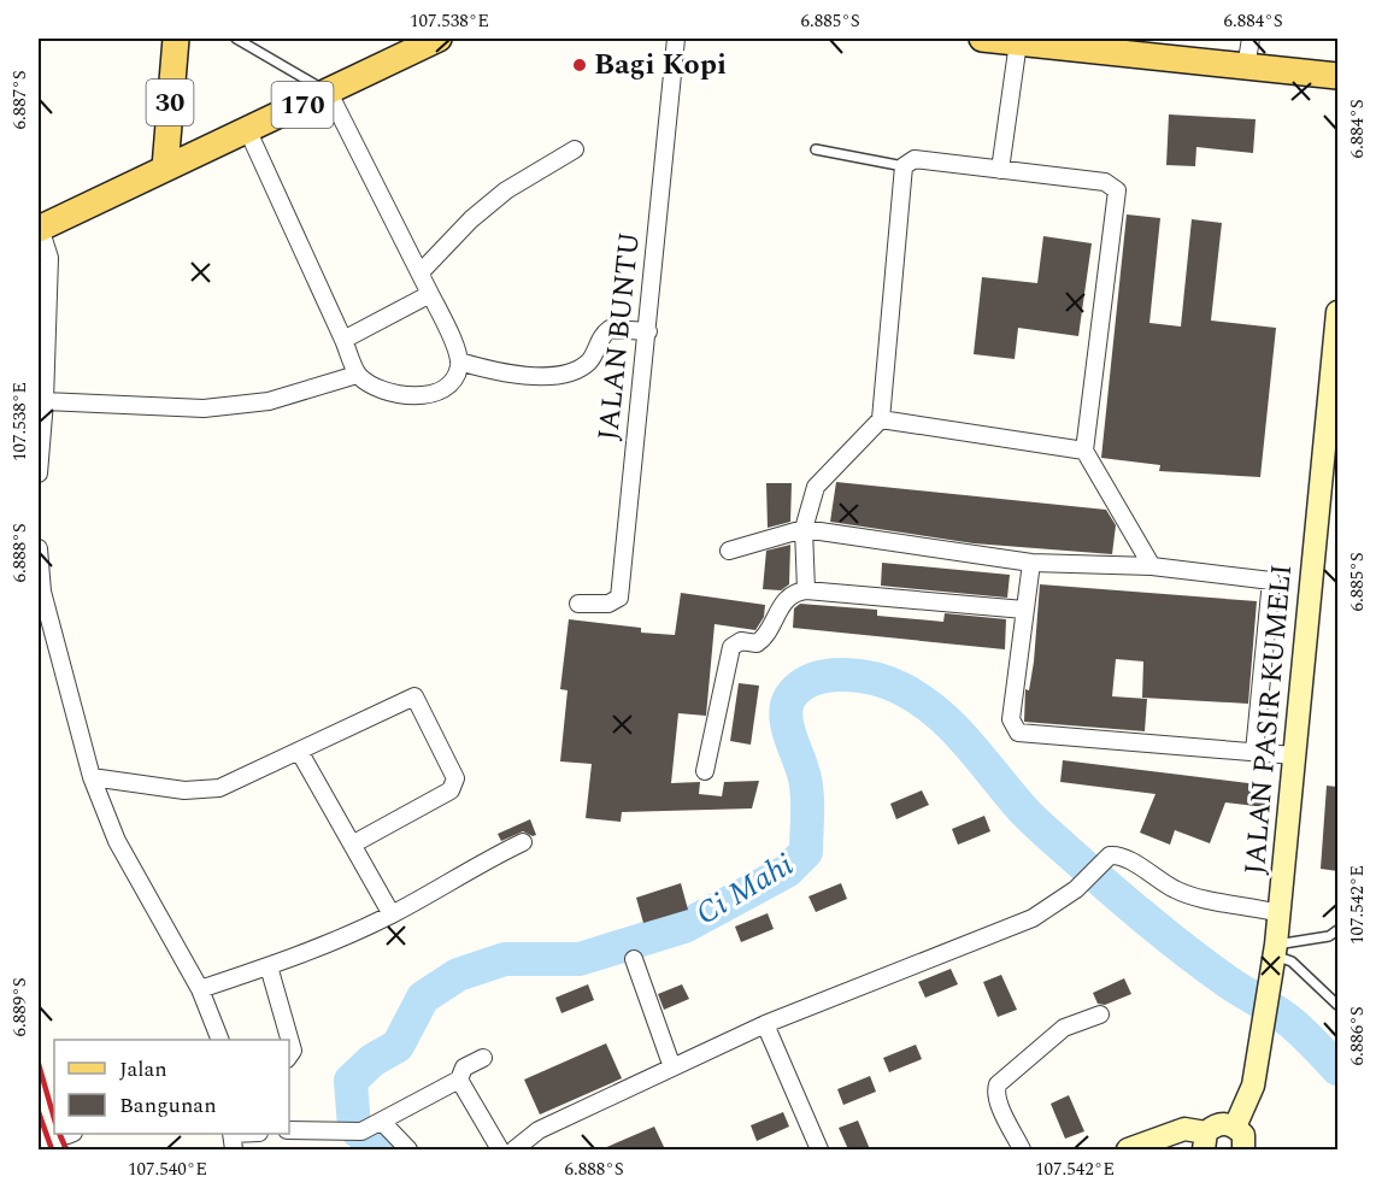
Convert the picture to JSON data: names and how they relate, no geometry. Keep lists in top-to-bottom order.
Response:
{
  "streets": {
    "main road": ["30", "170"],
    "street": ["JALAN BUNTU", "JALAN PASIR KUMELI"]
  },
  "crossings": [
    ["30", "170"]
  ],
  "water": ["Ci Mahi"],
  "places": ["Bagi Kopi"],
  "legend": ["Jalan", "Bangunan"],
  "coordinates": [
    "107.538°E",
    "6.885°S",
    "6.884°S",
    "6.887°S",
    "6.888°S",
    "107.542°E",
    "6.889°S",
    "6.886°S",
    "107.540°E"
  ]
}
